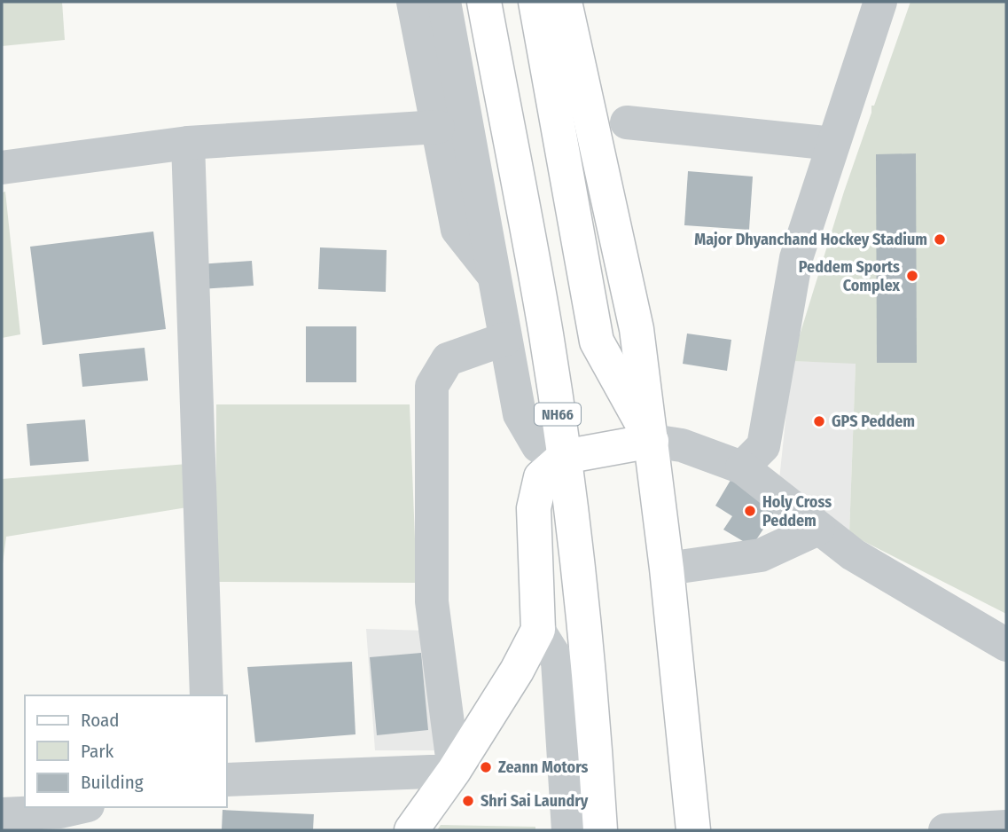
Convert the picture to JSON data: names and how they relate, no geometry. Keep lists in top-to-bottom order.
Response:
{
  "streets": {
    "main road": ["NH66"]
  },
  "places": [
    "Major Dhyanchand Hockey Stadium",
    "Peddem Sports Complex",
    "GPS Peddem",
    "Holy Cross Peddem",
    "Zeann Motors",
    "Shri Sai Laundry"
  ],
  "legend": ["Road", "Park", "Building"]
}
